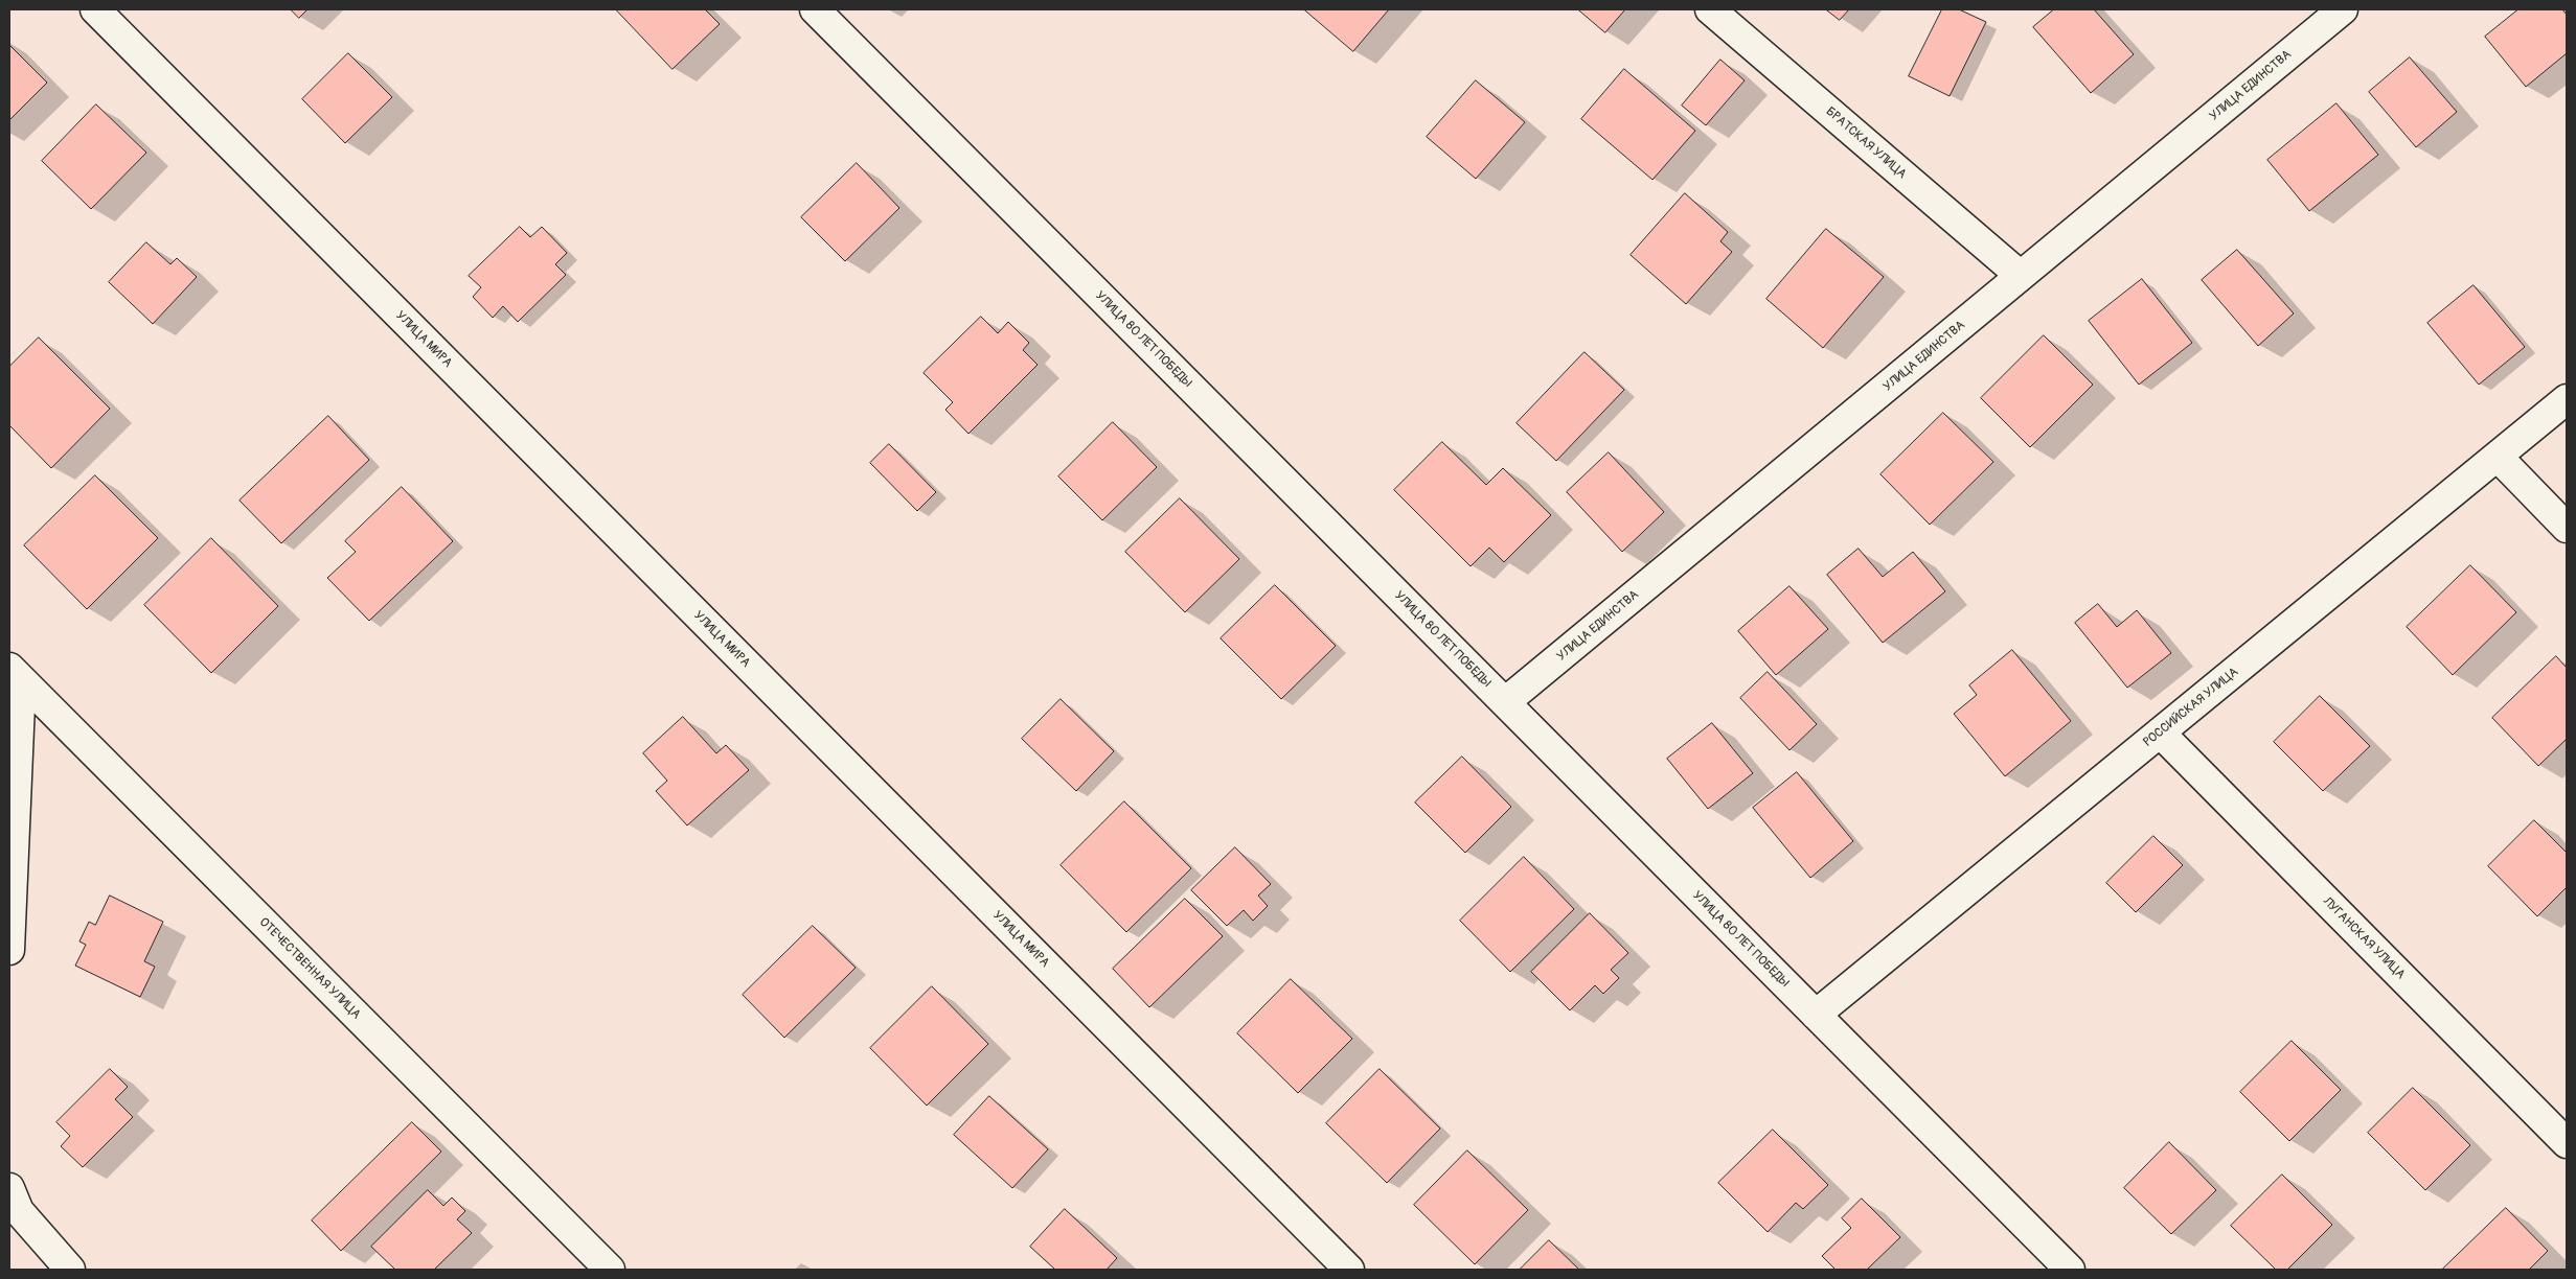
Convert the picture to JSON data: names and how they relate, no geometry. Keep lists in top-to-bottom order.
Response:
{
  "streets": {
    "street": [
      "УЛИЦА ЕДИНСТВА",
      "БРАТСКАЯ УЛИЦА",
      "УЛИЦА МИРА",
      "УЛИЦА 80 ЛЕТ ПОБЕДЫ",
      "РОССИЙСКАЯ УЛИЦА",
      "ЛУГАНСКАЯ УЛИЦА",
      "ОТЕЧЕСТВЕННАЯ УЛИЦА"
    ]
  },
  "crossings": [
    ["УЛИЦА ЕДИНСТВА", "БРАТСКАЯ УЛИЦА"],
    ["УЛИЦА ЕДИНСТВА", "УЛИЦА 80 ЛЕТ ПОБЕДЫ"],
    ["УЛИЦА 80 ЛЕТ ПОБЕДЫ", "РОССИЙСКАЯ УЛИЦА"],
    ["РОССИЙСКАЯ УЛИЦА", "ЛУГАНСКАЯ УЛИЦА"]
  ]
}
